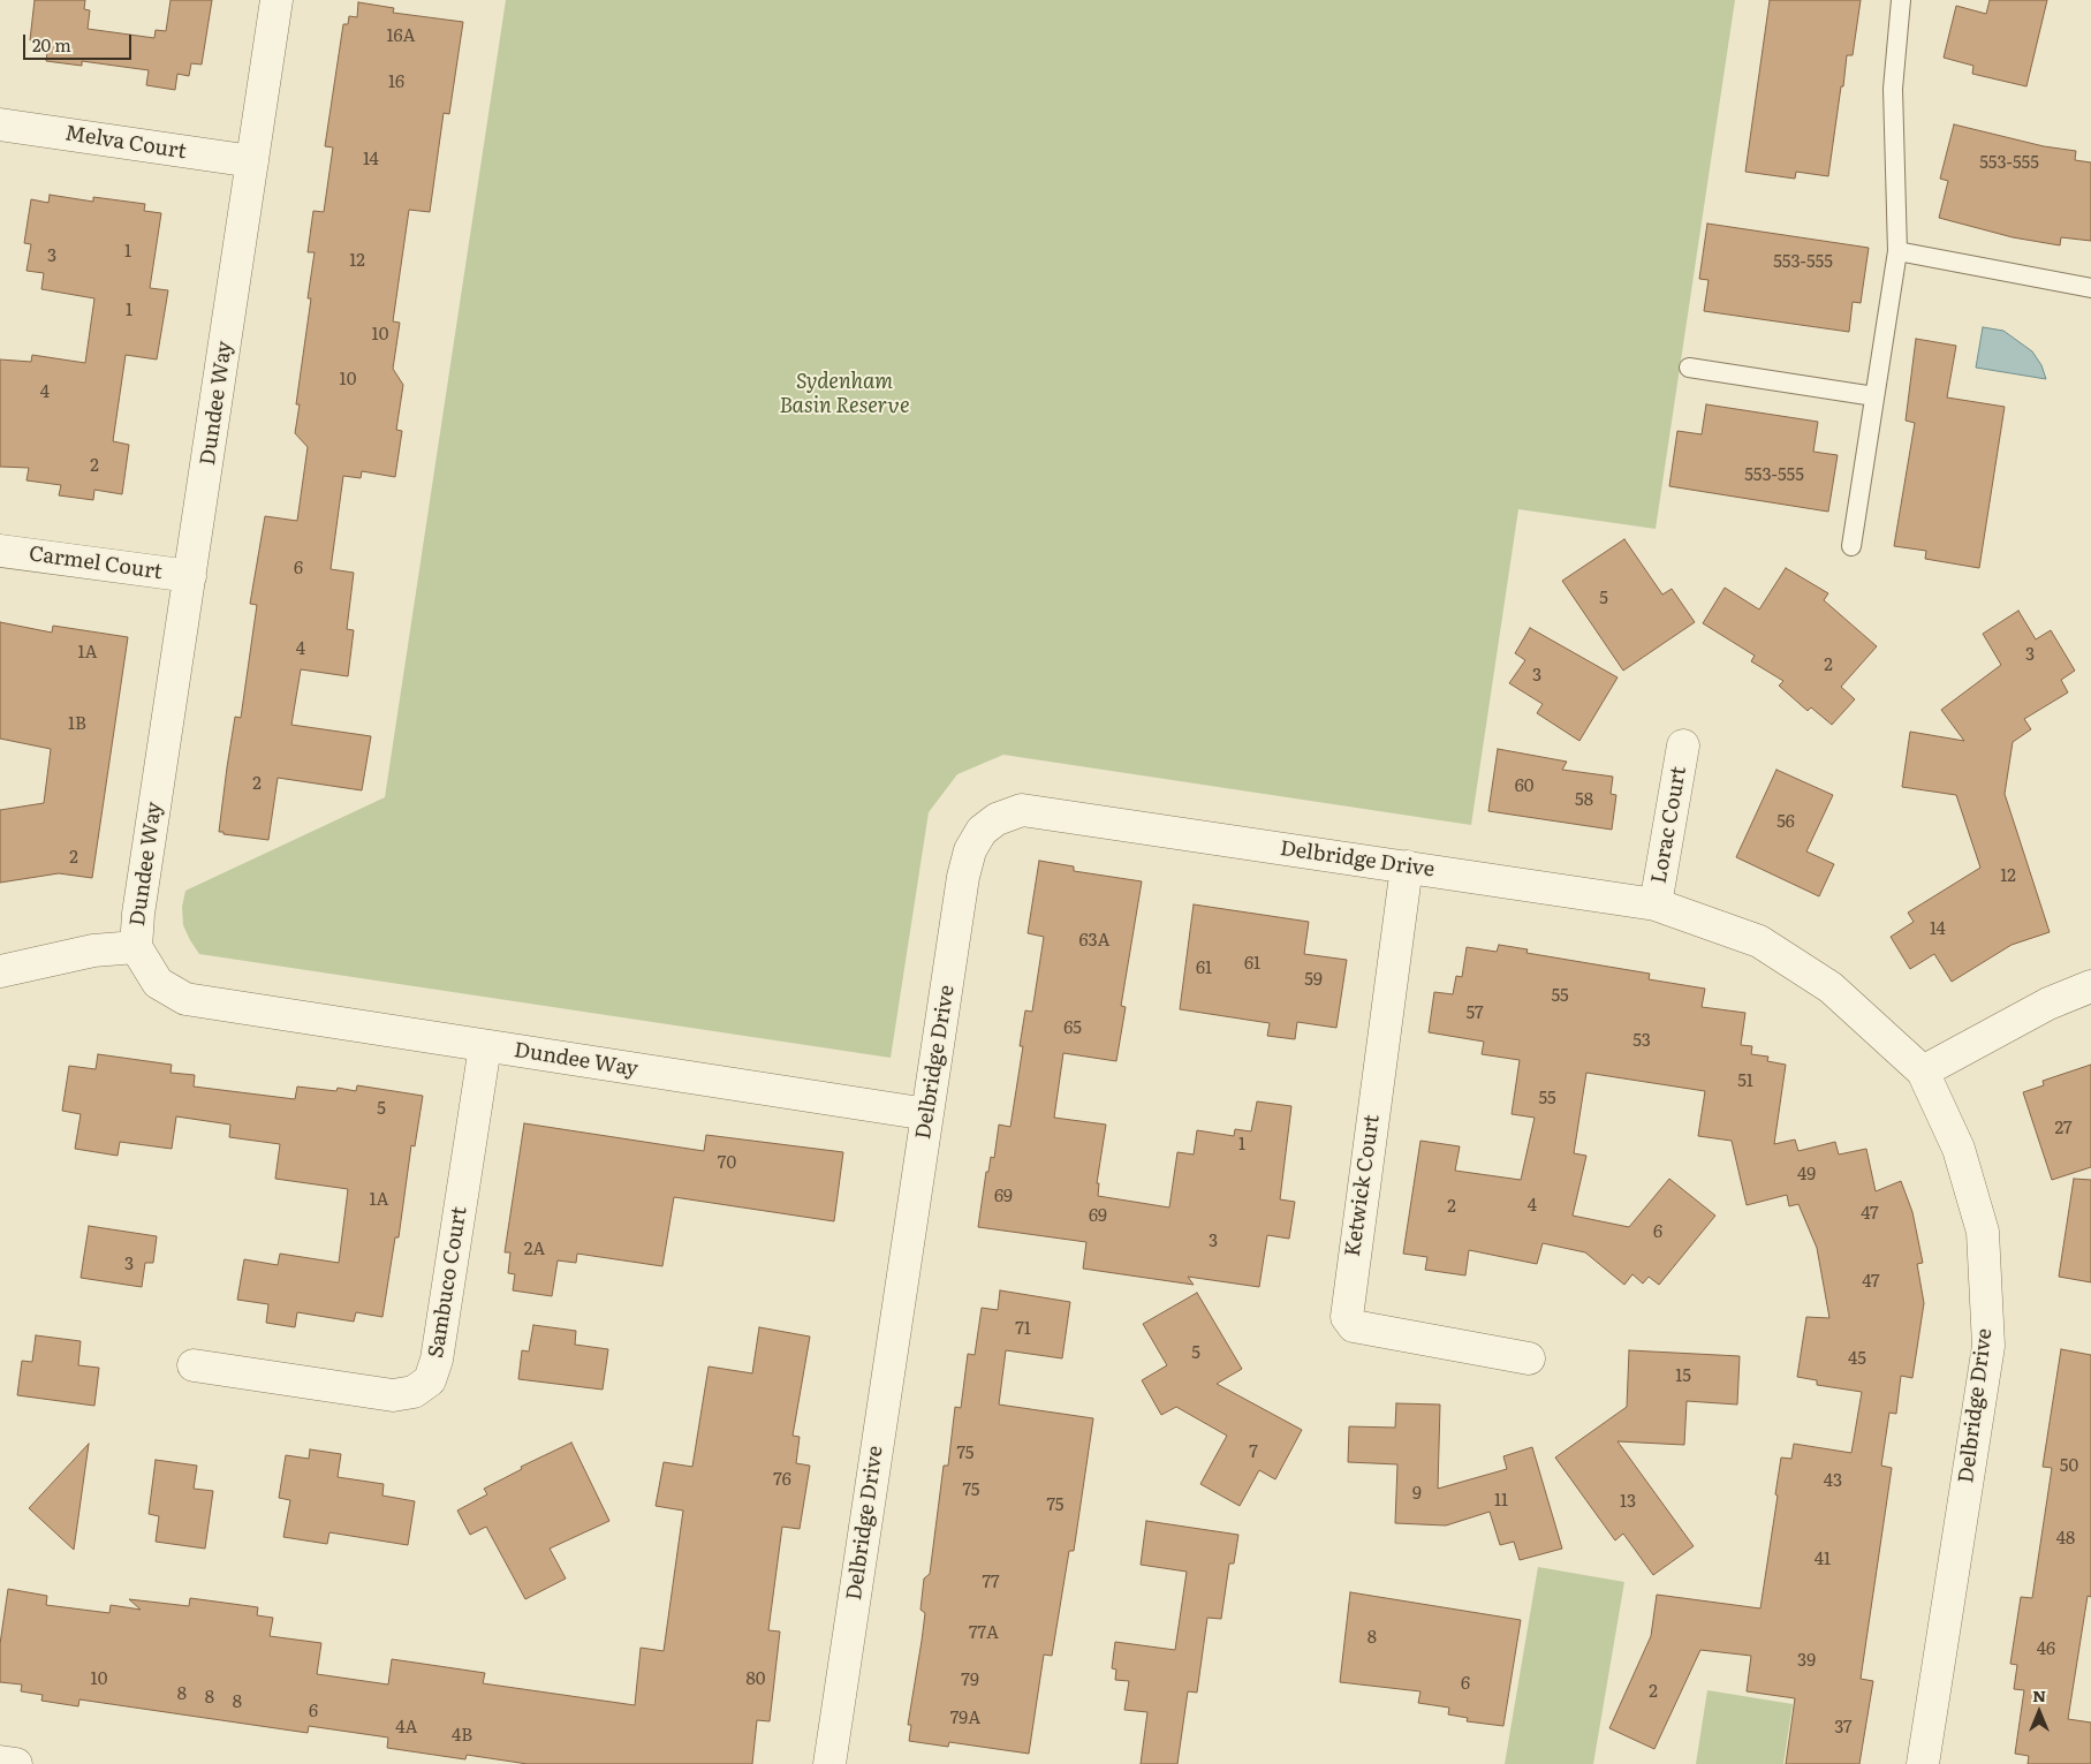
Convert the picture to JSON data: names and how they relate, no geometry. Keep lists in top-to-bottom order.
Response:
{
  "streets": {
    "street": [
      "Melva Court",
      "Dundee Way",
      "Carmel Court",
      "Lorac Court",
      "Delbridge Drive",
      "Ketwick Court",
      "Sambuco Court"
    ]
  },
  "crossings": [
    ["Melva Court", "Dundee Way"],
    ["Dundee Way", "Carmel Court"],
    ["Dundee Way", "Delbridge Drive"],
    ["Dundee Way", "Sambuco Court"],
    ["Lorac Court", "Delbridge Drive"],
    ["Delbridge Drive", "Ketwick Court"]
  ],
  "parks": ["Sydenham Basin Reserve"],
  "house_numbers": [
    "16A",
    "16",
    "14",
    "553-555",
    "1",
    "3",
    "12",
    "553-555",
    "1",
    "10",
    "10",
    "4",
    "2",
    "553-555",
    "6",
    "5",
    "4",
    "1A",
    "3",
    "2",
    "3",
    "1B",
    "2",
    "60",
    "58",
    "56",
    "2",
    "12",
    "14",
    "63A",
    "61",
    "61",
    "59",
    "55",
    "57",
    "65",
    "53",
    "51",
    "55",
    "5",
    "27",
    "1",
    "70",
    "49",
    "69",
    "1A",
    "4",
    "2",
    "47",
    "69",
    "6",
    "3",
    "2A",
    "3",
    "47",
    "71",
    "5",
    "45",
    "15",
    "7",
    "75",
    "50",
    "76",
    "43",
    "75",
    "9",
    "11",
    "13",
    "75",
    "48",
    "41",
    "77",
    "77A",
    "8",
    "46",
    "39",
    "10",
    "80",
    "79",
    "6",
    "2",
    "8",
    "8",
    "8",
    "6",
    "79A",
    "4A",
    "37",
    "4B"
  ],
  "scale_bar": "20 m",
  "north": "top"
}
